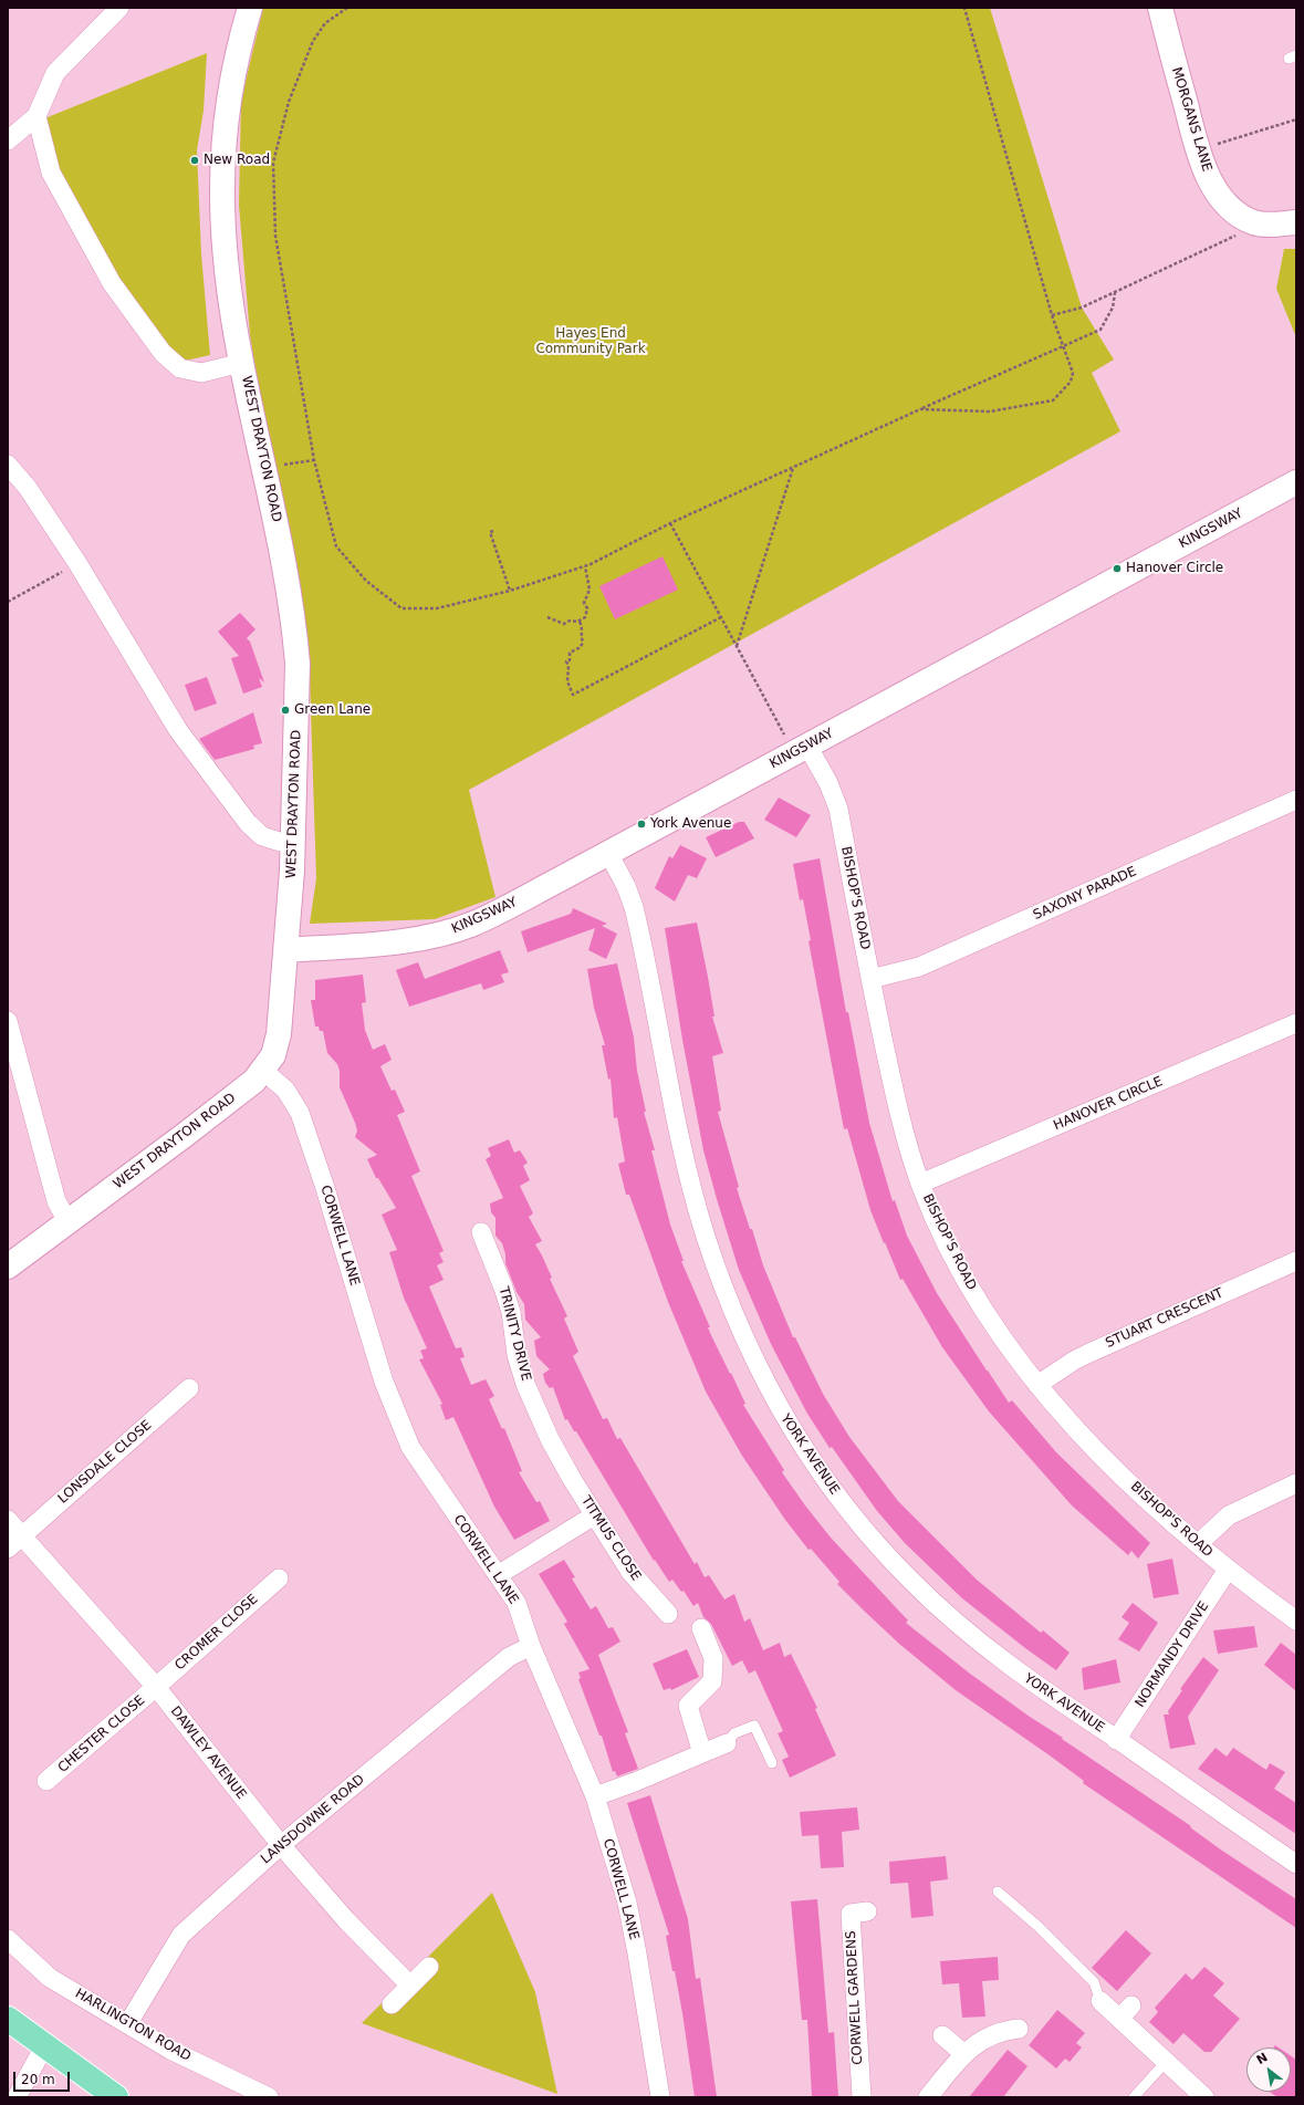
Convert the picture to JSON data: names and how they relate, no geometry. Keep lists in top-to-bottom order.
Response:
{
  "streets": {
    "main road": ["MORGANS LANE", "WEST DRAYTON ROAD", "KINGSWAY"],
    "street": [
      "SAXONY PARADE",
      "BISHOP'S ROAD",
      "HANOVER CIRCLE",
      "CORWELL LANE",
      "STUART CRESCENT",
      "TRINITY DRIVE",
      "YORK AVENUE",
      "LONSDALE CLOSE",
      "TITMUS CLOSE",
      "CROMER CLOSE",
      "NORMANDY DRIVE",
      "CHESTER CLOSE",
      "DAWLEY AVENUE",
      "LANSDOWNE ROAD",
      "CORWELL GARDENS",
      "HARLINGTON ROAD"
    ]
  },
  "crossings": [
    ["WEST DRAYTON ROAD", "KINGSWAY"],
    ["WEST DRAYTON ROAD", "CORWELL LANE"],
    ["KINGSWAY", "BISHOP'S ROAD"],
    ["KINGSWAY", "YORK AVENUE"],
    ["SAXONY PARADE", "BISHOP'S ROAD"],
    ["BISHOP'S ROAD", "HANOVER CIRCLE"],
    ["BISHOP'S ROAD", "STUART CRESCENT"],
    ["BISHOP'S ROAD", "NORMANDY DRIVE"],
    ["CORWELL LANE", "LANSDOWNE ROAD"],
    ["TRINITY DRIVE", "TITMUS CLOSE"],
    ["YORK AVENUE", "NORMANDY DRIVE"],
    ["LONSDALE CLOSE", "DAWLEY AVENUE"],
    ["CROMER CLOSE", "CHESTER CLOSE"],
    ["CROMER CLOSE", "DAWLEY AVENUE"],
    ["CHESTER CLOSE", "DAWLEY AVENUE"],
    ["DAWLEY AVENUE", "LANSDOWNE ROAD"],
    ["LANSDOWNE ROAD", "HARLINGTON ROAD"]
  ],
  "parks": ["Hayes End Community Park"],
  "places": [
    "New Road",
    "Hanover Circle",
    "Green Lane",
    "York Avenue"
  ],
  "scale_bar": "20 m",
  "north": "top left"
}
